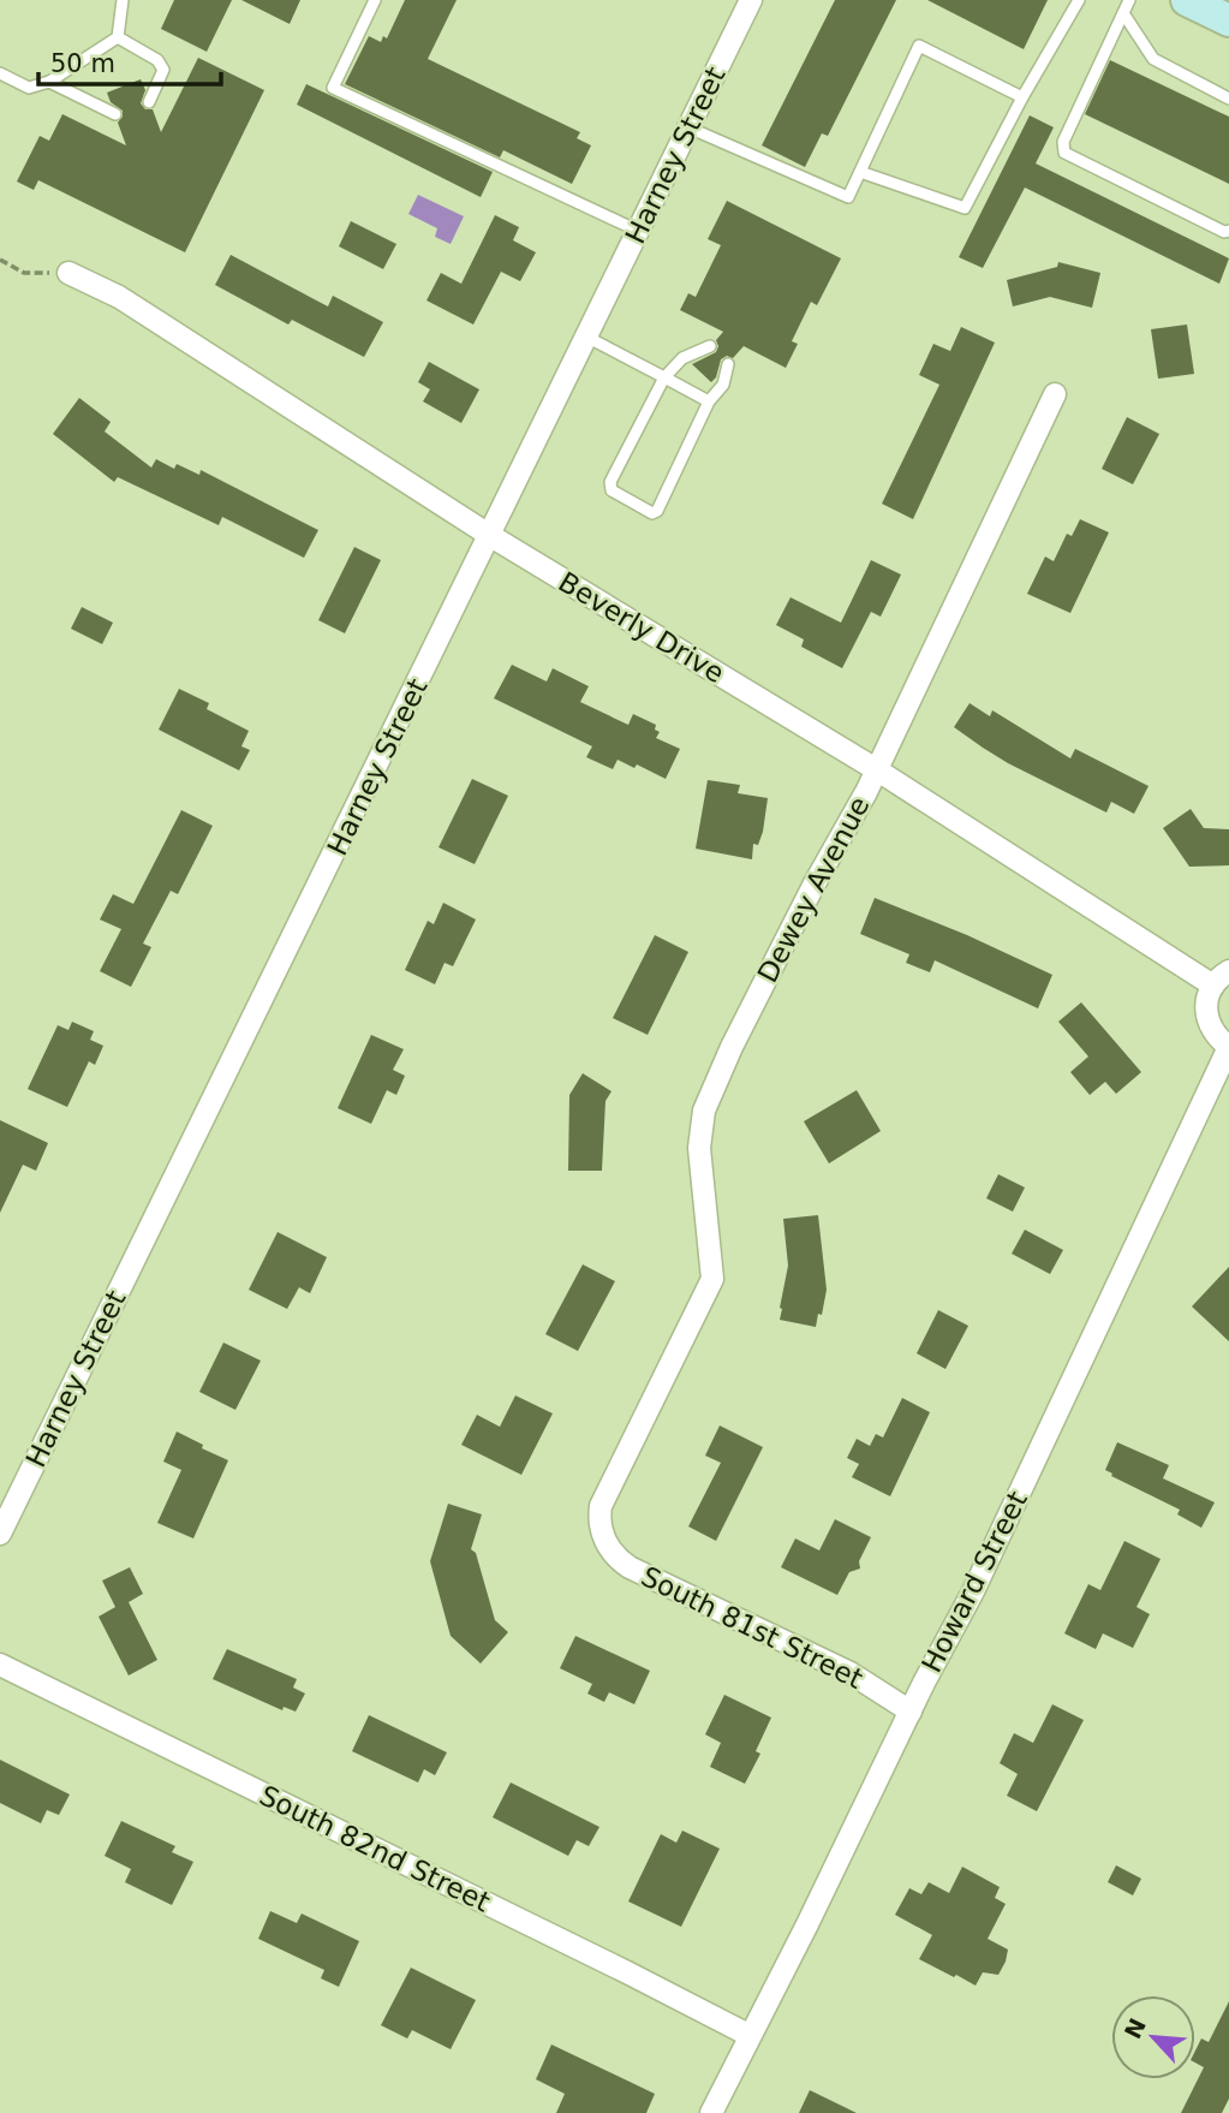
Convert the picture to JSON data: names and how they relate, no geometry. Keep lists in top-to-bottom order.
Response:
{
  "streets": {
    "street": [
      "Harney Street",
      "Beverly Drive",
      "Dewey Avenue",
      "Howard Street",
      "South 81st Street",
      "South 82nd Street"
    ]
  },
  "crossings": [
    ["Harney Street", "Beverly Drive"],
    ["Beverly Drive", "Dewey Avenue"],
    ["Dewey Avenue", "South 81st Street"],
    ["Howard Street", "South 81st Street"],
    ["Howard Street", "South 82nd Street"]
  ],
  "scale_bar": "50 m",
  "north": "top left"
}
